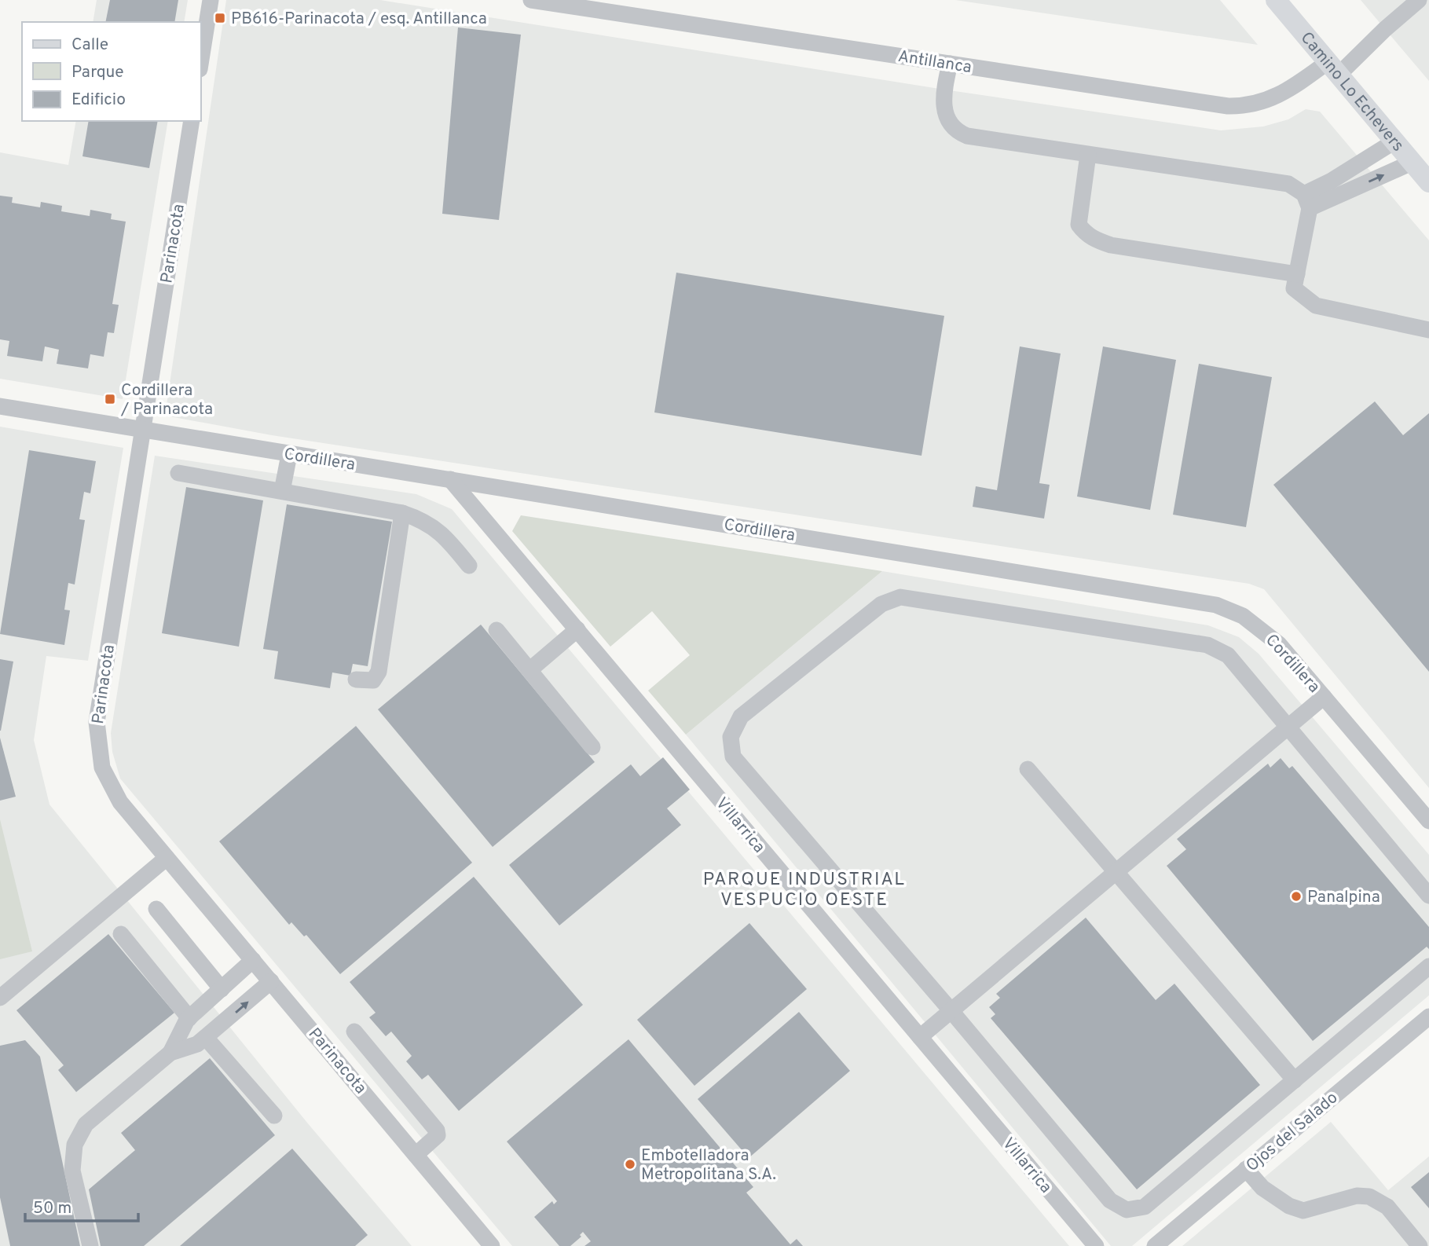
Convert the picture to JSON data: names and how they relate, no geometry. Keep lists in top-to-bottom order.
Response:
{
  "streets": {
    "main road": ["Camino Lo Echevers"],
    "street": [
      "Antillanca",
      "Parinacota",
      "Cordillera",
      "Villarrica",
      "Ojos del Salado"
    ]
  },
  "crossings": [
    ["Antillanca", "Camino Lo Echevers"],
    ["Parinacota", "Cordillera"],
    ["Cordillera", "Villarrica"]
  ],
  "districts": ["PARQUE INDUSTRIAL VESPUCIO OESTE"],
  "places": {
    "transit": ["PB616-Parinacota / esq. Antillanca", "Cordillera / Parinacota"],
    "other": ["Panalpina", "Embotelladora Metropolitana S.A."]
  },
  "legend": ["Calle", "Parque", "Edificio"],
  "scale_bar": "50 m"
}
